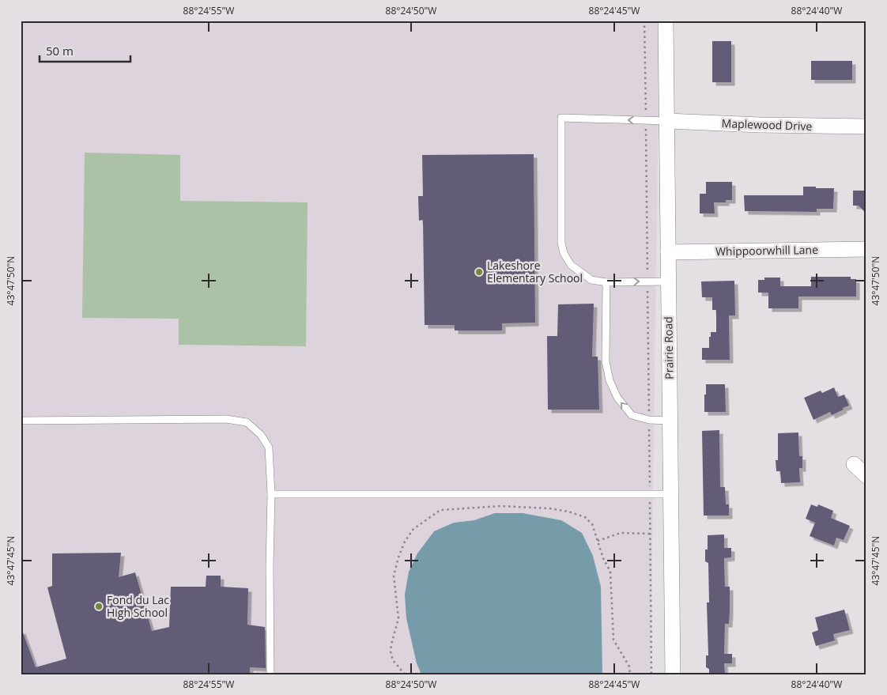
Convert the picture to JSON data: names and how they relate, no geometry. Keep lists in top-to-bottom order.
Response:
{
  "streets": {
    "street": ["Maplewood Drive", "Whippoorwhill Lane", "Prairie Road"]
  },
  "crossings": [
    ["Maplewood Drive", "Prairie Road"],
    ["Whippoorwhill Lane", "Prairie Road"]
  ],
  "places": ["Lakeshore Elementary School", "Fond du Lac High School"],
  "scale_bar": "50 m",
  "coordinates": [
    "88°24'55\"W",
    "88°24'50\"W",
    "88°24'45\"W",
    "88°24'40\"W",
    "43°47'50\"N",
    "43°47'45\"N"
  ]
}
